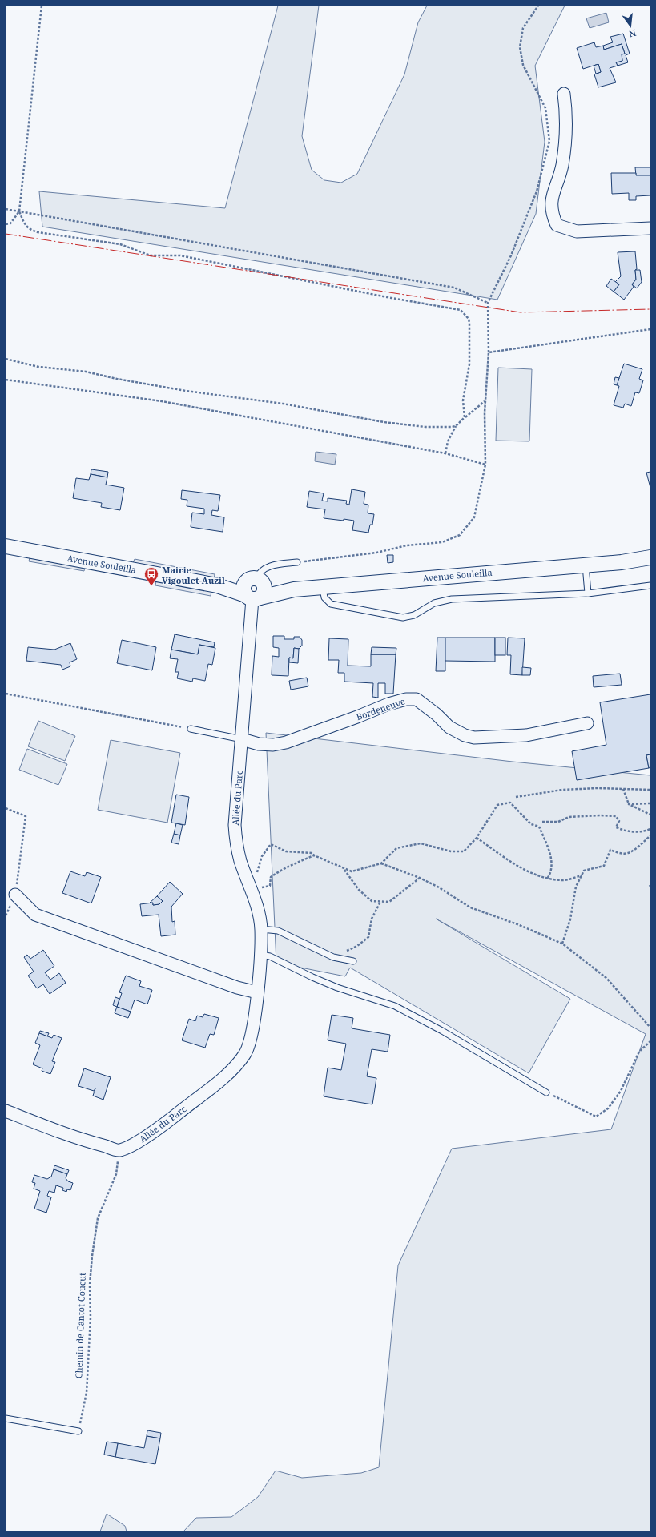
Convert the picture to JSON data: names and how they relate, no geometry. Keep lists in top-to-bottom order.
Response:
{
  "streets": {
    "street": ["Avenue Souleilla", "Bordeneuve", "Allée du Parc"],
    "path": ["Chemin de Cantot Coucut"]
  },
  "crossings": [
    ["Avenue Souleilla", "Allée du Parc"],
    ["Bordeneuve", "Allée du Parc"],
    ["Allée du Parc", "Chemin de Cantot Coucut"]
  ],
  "places": {
    "bus stop": ["Mairie Vigoulet-Auzil"]
  },
  "north": "bottom"
}
